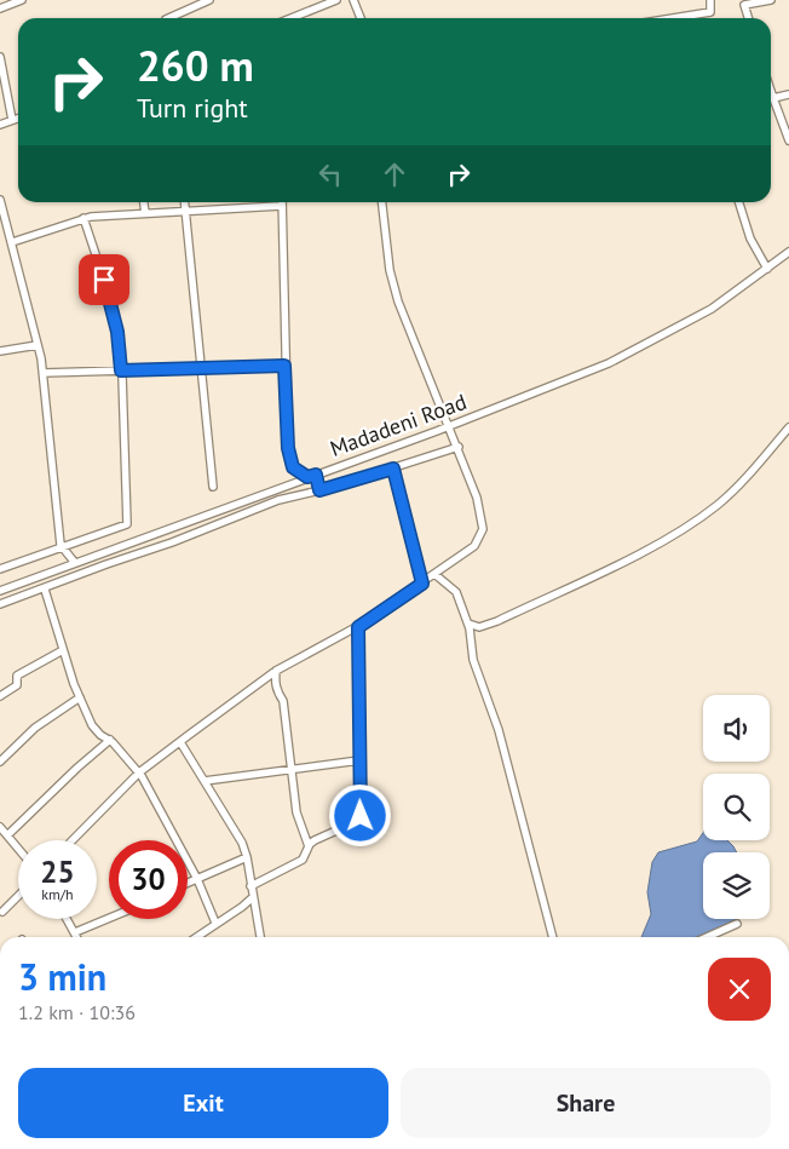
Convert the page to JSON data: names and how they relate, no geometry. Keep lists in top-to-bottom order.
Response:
{
  "streets": {
    "street": ["Madadeni Road"]
  },
  "page": {
    "turn": ["260 m", "Turn right"],
    "speed": "25 km/h",
    "limit": "30",
    "heading": ["3 min", "1.2 km · 10:36"],
    "buttons": ["Exit", "Share"]
  }
}
